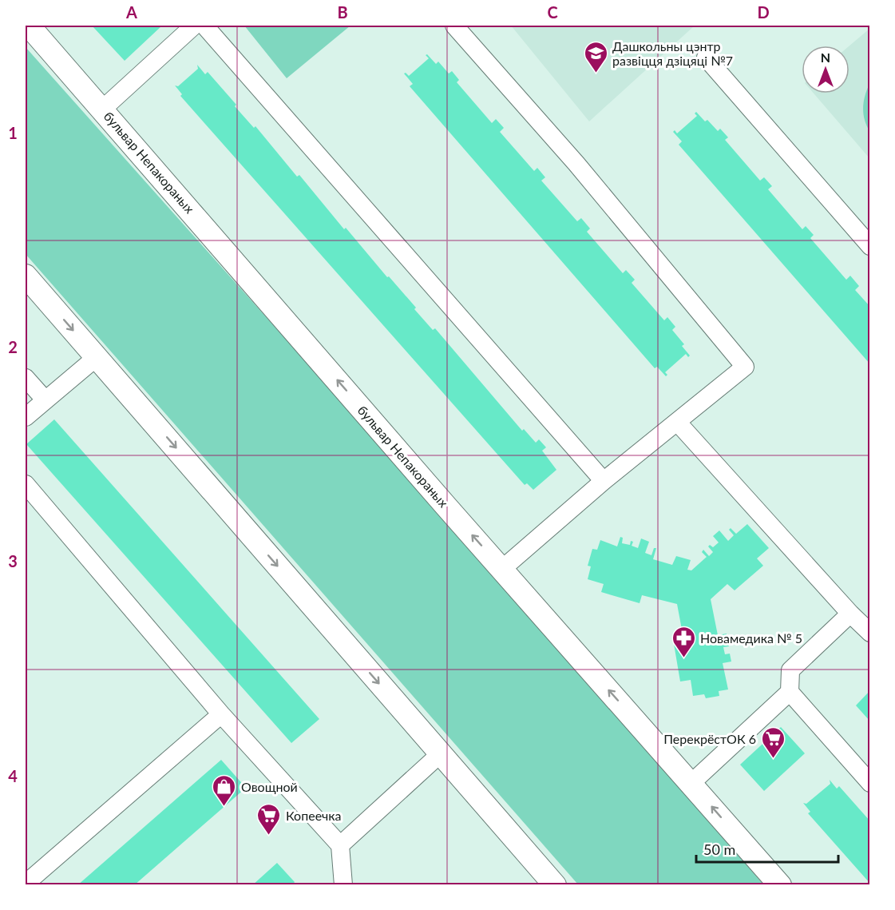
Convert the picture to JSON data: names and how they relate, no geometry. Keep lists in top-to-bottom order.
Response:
{
  "streets": {
    "main road": ["бульвар Непакораных"]
  },
  "places": {
    "school or university": ["Дашкольны цэнтр развіцця дзіцяці №7"],
    "pharmacy": ["Новамедика № 5"],
    "supermarket": ["ПерекрёстОК 6", "Копеечка"],
    "shop": ["Овощной"]
  },
  "scale_bar": "50 m",
  "north": "top",
  "grid": {
    "columns": [
      "A",
      "B",
      "C",
      "D"
    ],
    "rows": [
      "1",
      "2",
      "3",
      "4"
    ]
  }
}
